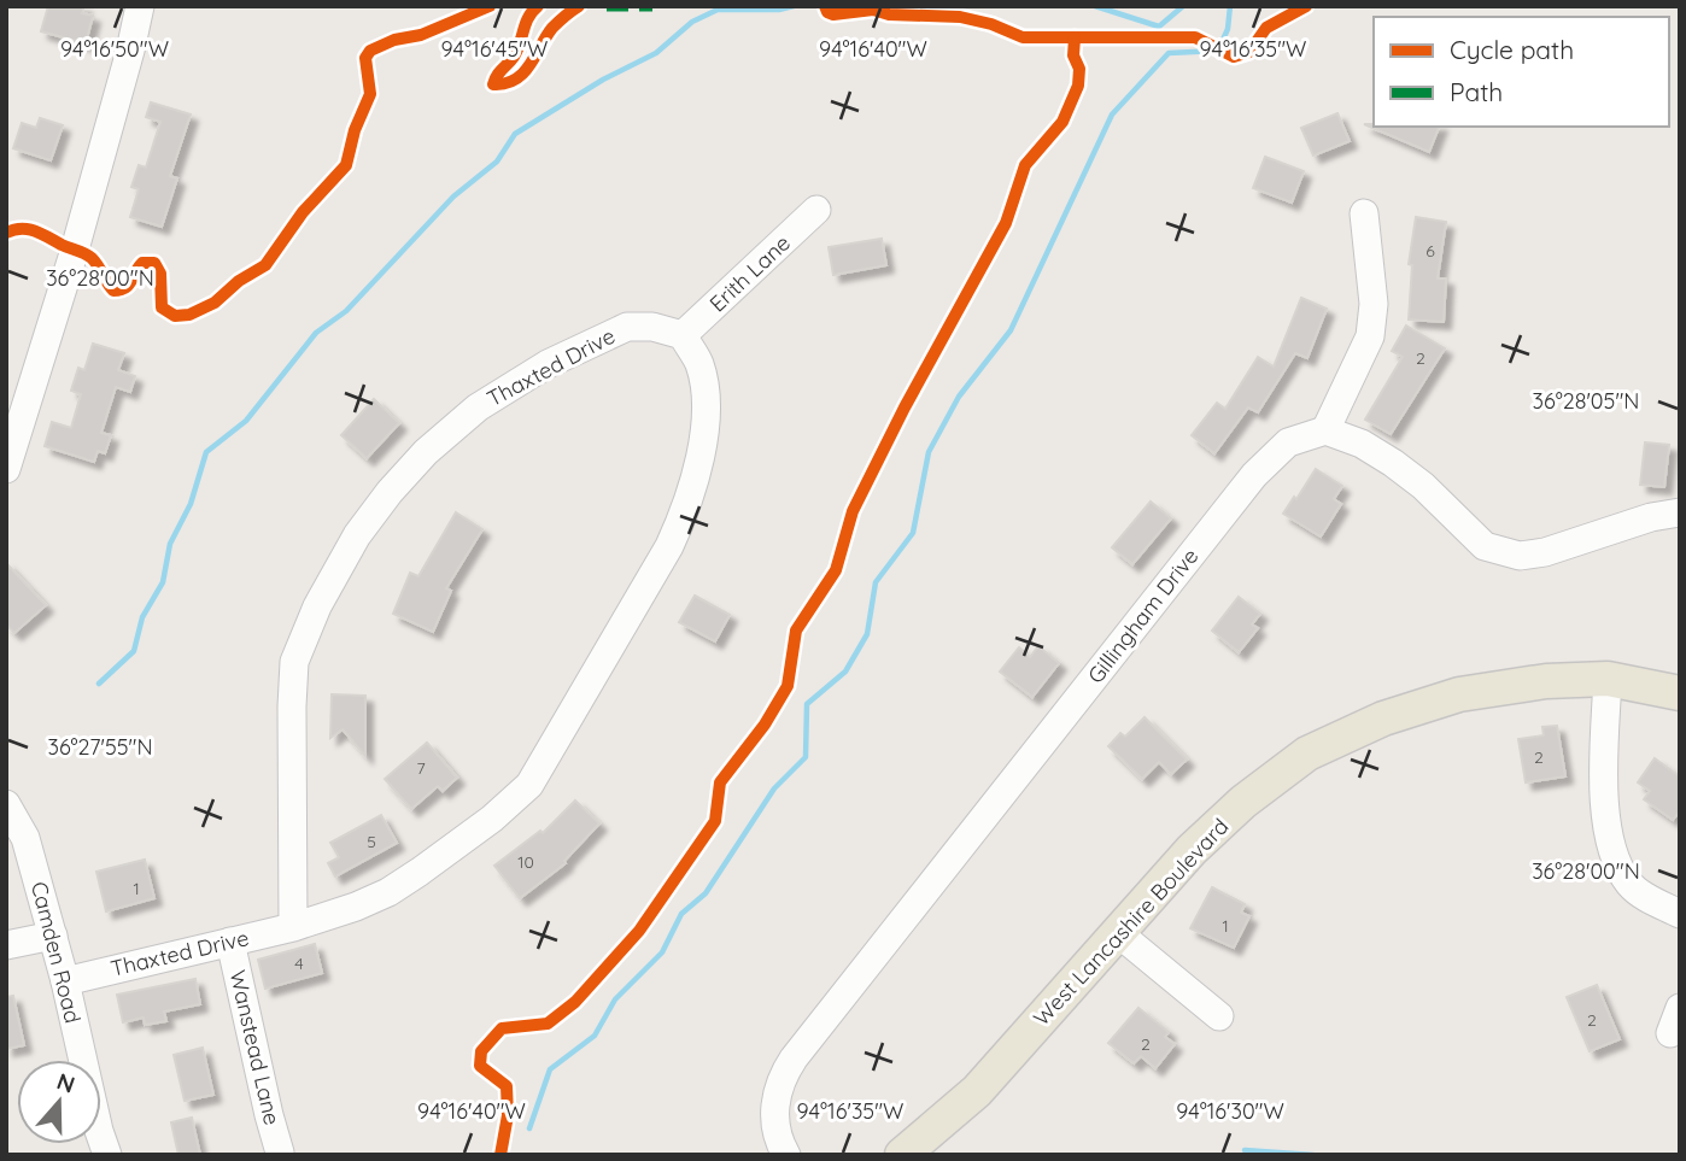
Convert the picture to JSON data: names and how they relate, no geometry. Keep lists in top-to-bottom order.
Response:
{
  "streets": {
    "main road": ["West Lancashire Boulevard"],
    "street": [
      "Erith Lane",
      "Thaxted Drive",
      "Gillingham Drive",
      "Camden Road",
      "Wanstead Lane"
    ]
  },
  "crossings": [
    ["Erith Lane", "Thaxted Drive"],
    ["Thaxted Drive", "Camden Road"],
    ["Thaxted Drive", "Wanstead Lane"]
  ],
  "house_numbers": [
    "6",
    "2",
    "2",
    "7",
    "5",
    "10",
    "1",
    "1",
    "4",
    "2",
    "2"
  ],
  "legend": ["Cycle path", "Path"],
  "north": "top",
  "coordinates": [
    "94°16'45\"W",
    "94°16'35\"W",
    "94°16'50\"W",
    "94°16'40\"W",
    "36°28'00\"N",
    "36°28'05\"N",
    "36°27'55\"N",
    "94°16'30\"W"
  ]
}
